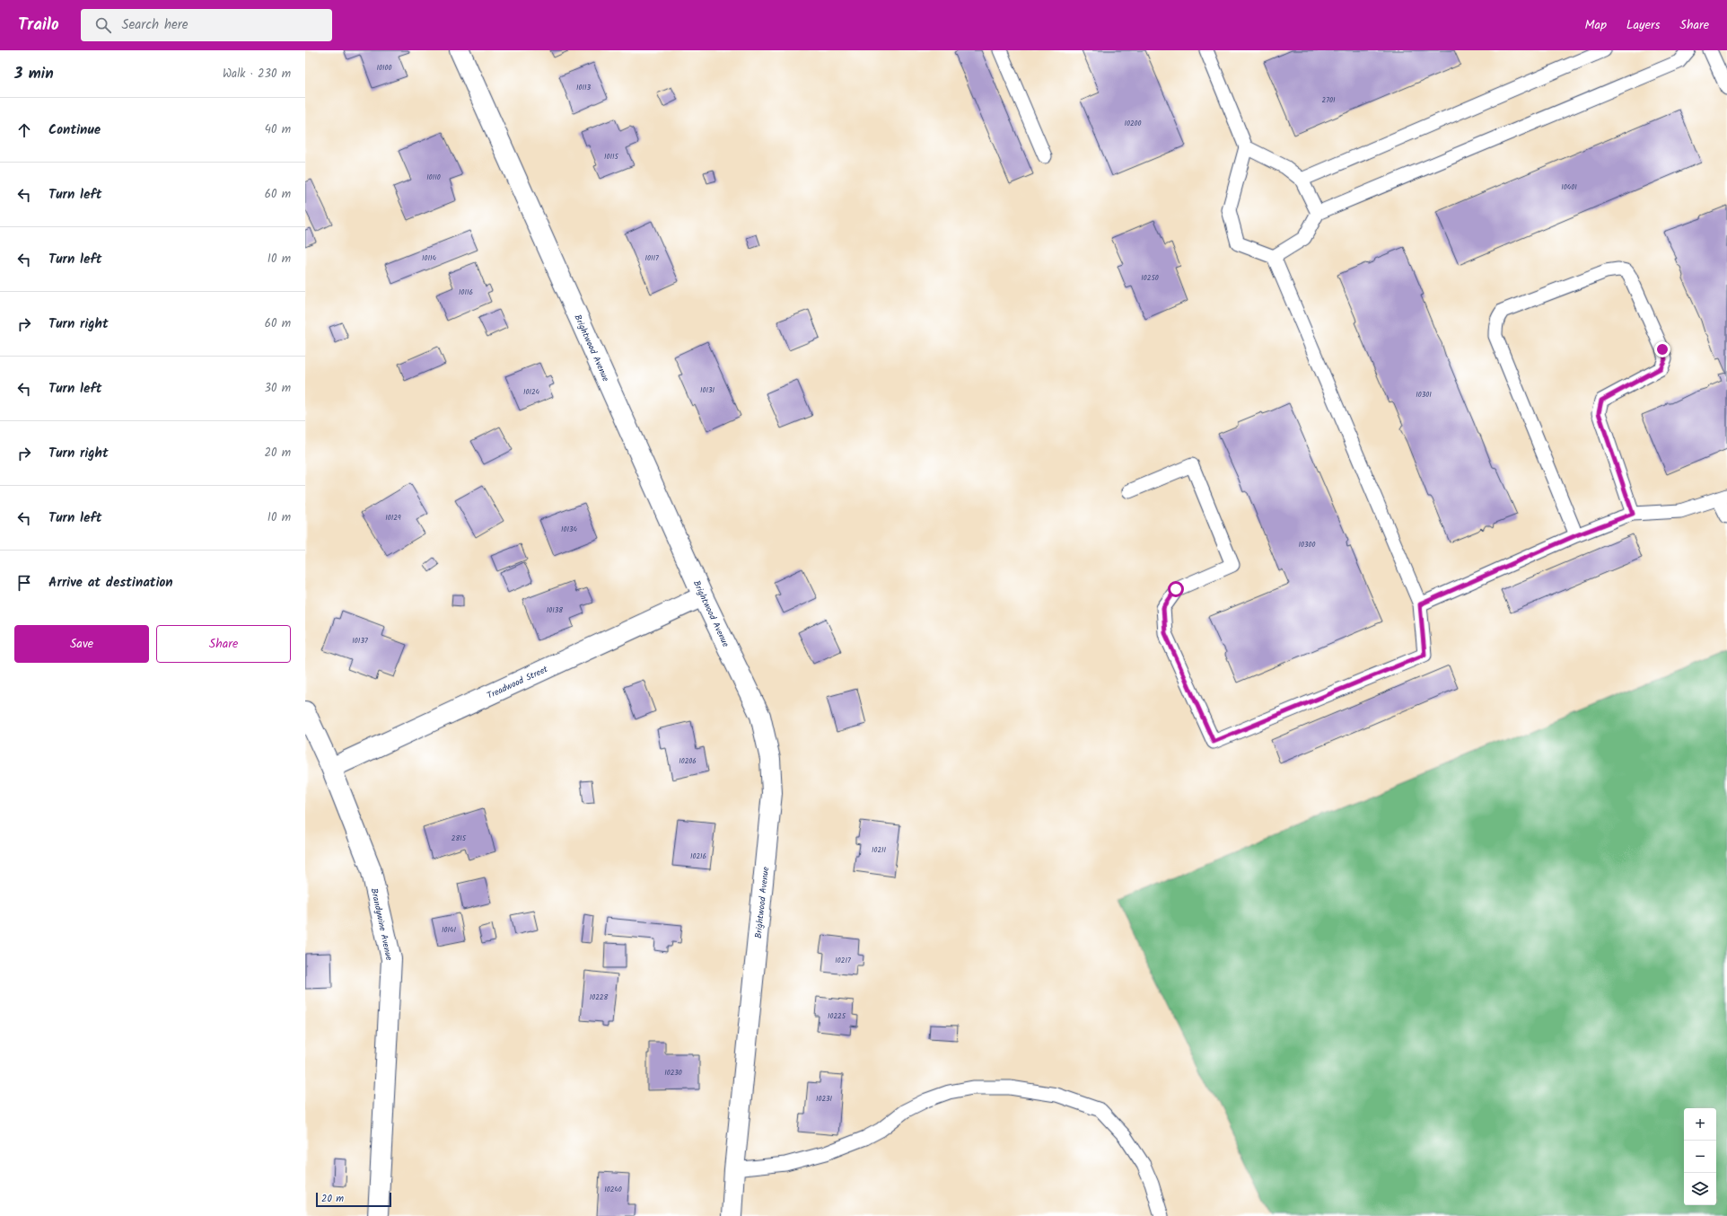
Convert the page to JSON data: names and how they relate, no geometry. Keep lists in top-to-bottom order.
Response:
{
  "streets": {
    "street": ["Brightwood Avenue", "Treadwood Street", "Brandywine Avenue"]
  },
  "crossings": [
    ["Brightwood Avenue", "Treadwood Street"],
    ["Treadwood Street", "Brandywine Avenue"]
  ],
  "house_numbers": [
    "10100",
    "10113",
    "2701",
    "10200",
    "10115",
    "10110",
    "10401",
    "10114",
    "10117",
    "10250",
    "10116",
    "10131",
    "10124",
    "10301",
    "10129",
    "10134",
    "10300",
    "10138",
    "10137",
    "10206",
    "2815",
    "10211",
    "10216",
    "10141",
    "10217",
    "10228",
    "10225",
    "10230",
    "10231",
    "10240"
  ],
  "scale_bar": "20 m",
  "page": {
    "header": "Trailo",
    "search": "Search here",
    "nav": ["Map", "Layers", "Share"],
    "heading": ["3 min", "Walk · 230 m"],
    "list": [
      ["Continue", "40 m"],
      ["Turn left", "60 m"],
      ["Turn left", "10 m"],
      ["Turn right", "60 m"],
      ["Turn left", "30 m"],
      ["Turn right", "20 m"],
      ["Turn left", "10 m"],
      "Arrive at destination"
    ],
    "buttons": ["Save", "Share"],
    "map_buttons": ["+", "−"],
    "scale": "20 m"
  }
}
